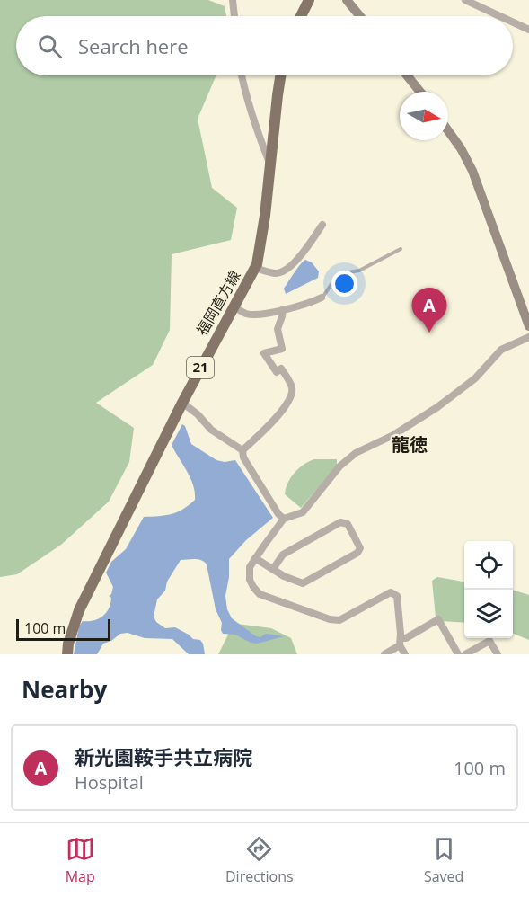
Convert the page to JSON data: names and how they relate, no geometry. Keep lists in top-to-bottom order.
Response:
{
  "streets": {
    "main road": ["福岡直方線", "21"]
  },
  "districts": ["龍徳"],
  "scale_bar": "100 m",
  "north": "right",
  "page": {
    "search": "Search here",
    "pins": "A",
    "scale": "100 m",
    "heading": "Nearby",
    "list": [
      {
        "mark": "A",
        "name": "新光園鞍手共立病院",
        "note": "Hospital",
        "value": "100 m"
      }
    ],
    "nav": ["Map", "Directions", "Saved"]
  }
}
